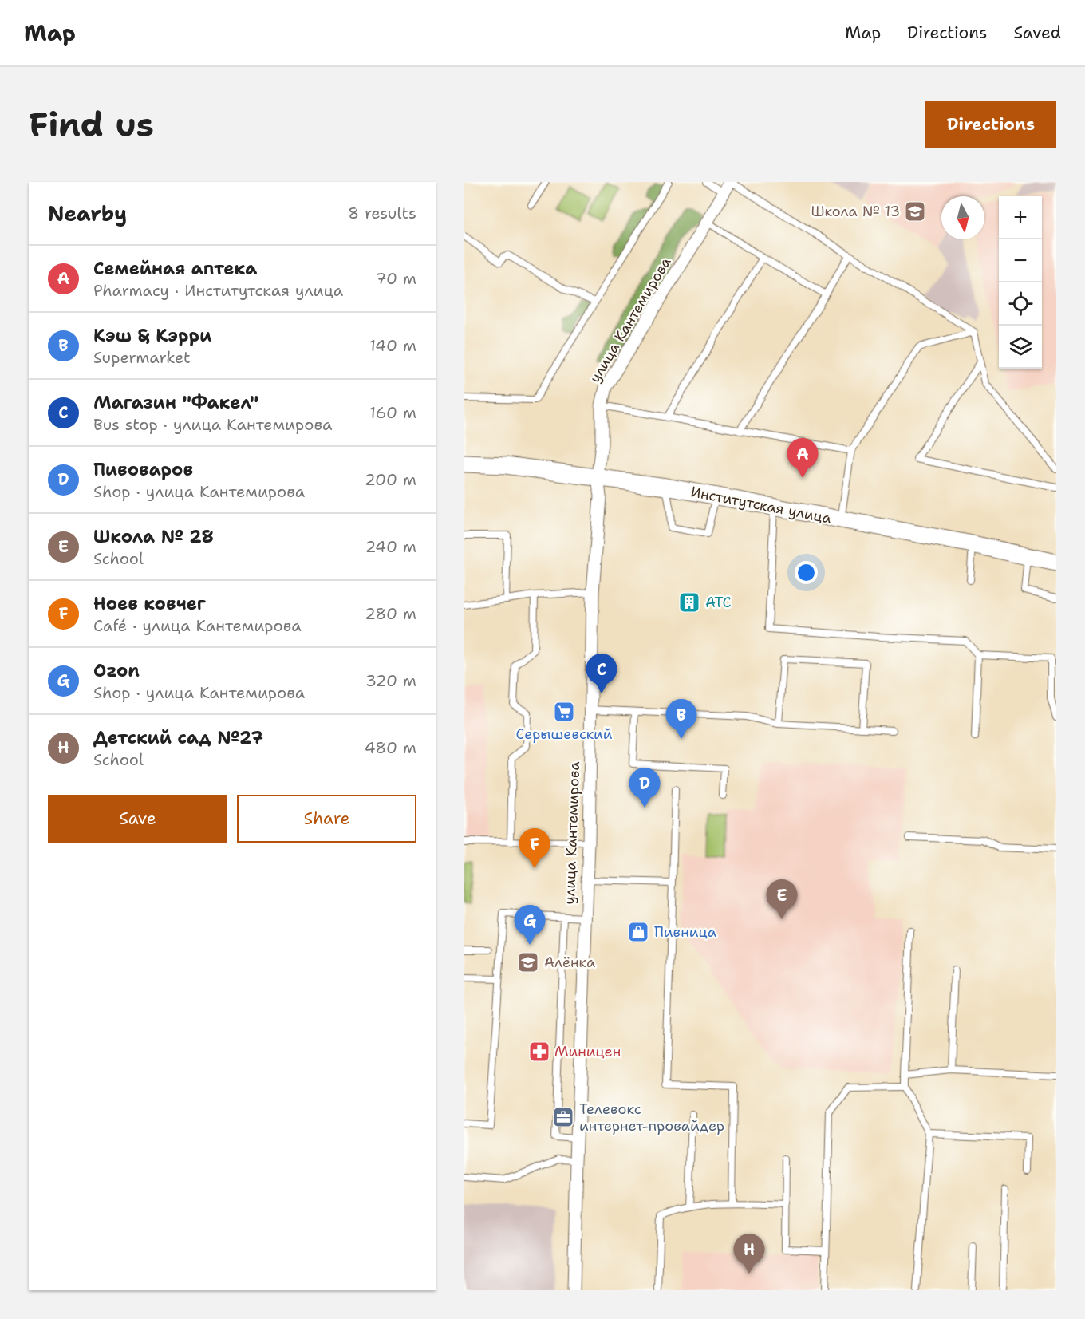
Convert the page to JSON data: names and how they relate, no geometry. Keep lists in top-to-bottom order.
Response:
{
  "streets": {
    "main road": ["Институтская улица"],
    "street": ["улица Кантемирова"]
  },
  "crossings": [
    ["улица Кантемирова", "Институтская улица"]
  ],
  "places": {
    "school or university": ["Школа № 13", "Алёнка"],
    "building": ["АТС"],
    "supermarket": ["Серышевский"],
    "shop": ["Пивница"],
    "pharmacy": ["Миницен"],
    "office": ["Телевокс интернет-провайдер"]
  },
  "north": "bottom",
  "page": {
    "header": "Map",
    "nav": ["Map", "Directions", "Saved"],
    "buttons": [
      "Directions",
      ["Save", "Share"]
    ],
    "title": "Find us",
    "heading": ["Nearby", "8 results"],
    "map_buttons": ["+", "−"],
    "list": [
      {
        "mark": "A",
        "name": "Семейная аптека",
        "note": "Pharmacy · Институтская улица",
        "value": "70 m"
      },
      {
        "mark": "B",
        "name": "Кэш & Кэрри",
        "note": "Supermarket",
        "value": "140 m"
      },
      {
        "mark": "C",
        "name": "Магазин \"Факел\"",
        "note": "Bus stop · улица Кантемирова",
        "value": "160 m"
      },
      {
        "mark": "D",
        "name": "Пивоваров",
        "note": "Shop · улица Кантемирова",
        "value": "200 m"
      },
      {
        "mark": "E",
        "name": "Школа № 28",
        "note": "School",
        "value": "240 m"
      },
      {
        "mark": "F",
        "name": "Ноев ковчег",
        "note": "Café · улица Кантемирова",
        "value": "280 m"
      },
      {
        "mark": "G",
        "name": "Ozon",
        "note": "Shop · улица Кантемирова",
        "value": "320 m"
      },
      {
        "mark": "H",
        "name": "Детский сад №27",
        "note": "School",
        "value": "480 m"
      }
    ],
    "pins": [
      "A",
      "C",
      "B",
      "D",
      "F",
      "E",
      "G",
      "H"
    ]
  }
}
